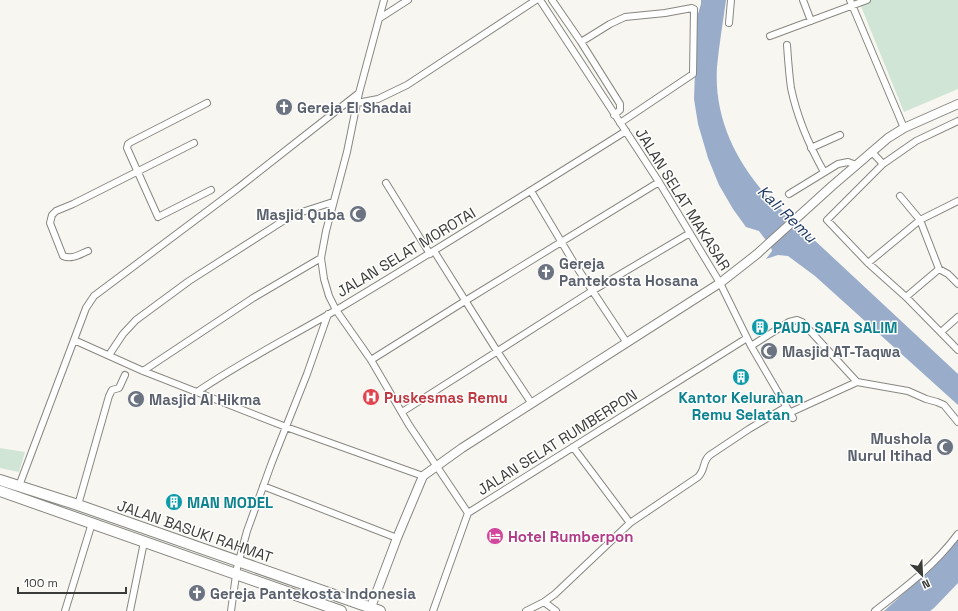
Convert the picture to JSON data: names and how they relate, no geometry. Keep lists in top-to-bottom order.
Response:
{
  "streets": {
    "highway": ["JALAN BASUKI RAHMAT"],
    "street": ["JALAN SELAT MAKASAR", "JALAN SELAT MOROTAI", "JALAN SELAT RUMBERPON"]
  },
  "crossings": [
    ["JALAN SELAT MAKASAR", "JALAN SELAT MOROTAI"],
    ["JALAN SELAT MAKASAR", "JALAN SELAT RUMBERPON"]
  ],
  "water": ["Kali Remu"],
  "places": {
    "church": ["Gereja El Shadai", "Gereja Pantekosta Hosana", "Gereja Pantekosta Indonesia"],
    "mosque": [
      "Masjid Quba",
      "Masjid AT-Taqwa",
      "Masjid Al Hikma",
      "Mushola Nurul Itihad"
    ],
    "building": ["PAUD SAFA SALIM", "Kantor Kelurahan Remu Selatan", "MAN MODEL"],
    "hospital": ["Puskesmas Remu"],
    "hotel": ["Hotel Rumberpon"]
  },
  "scale_bar": "100 m",
  "north": "bottom right"
}
